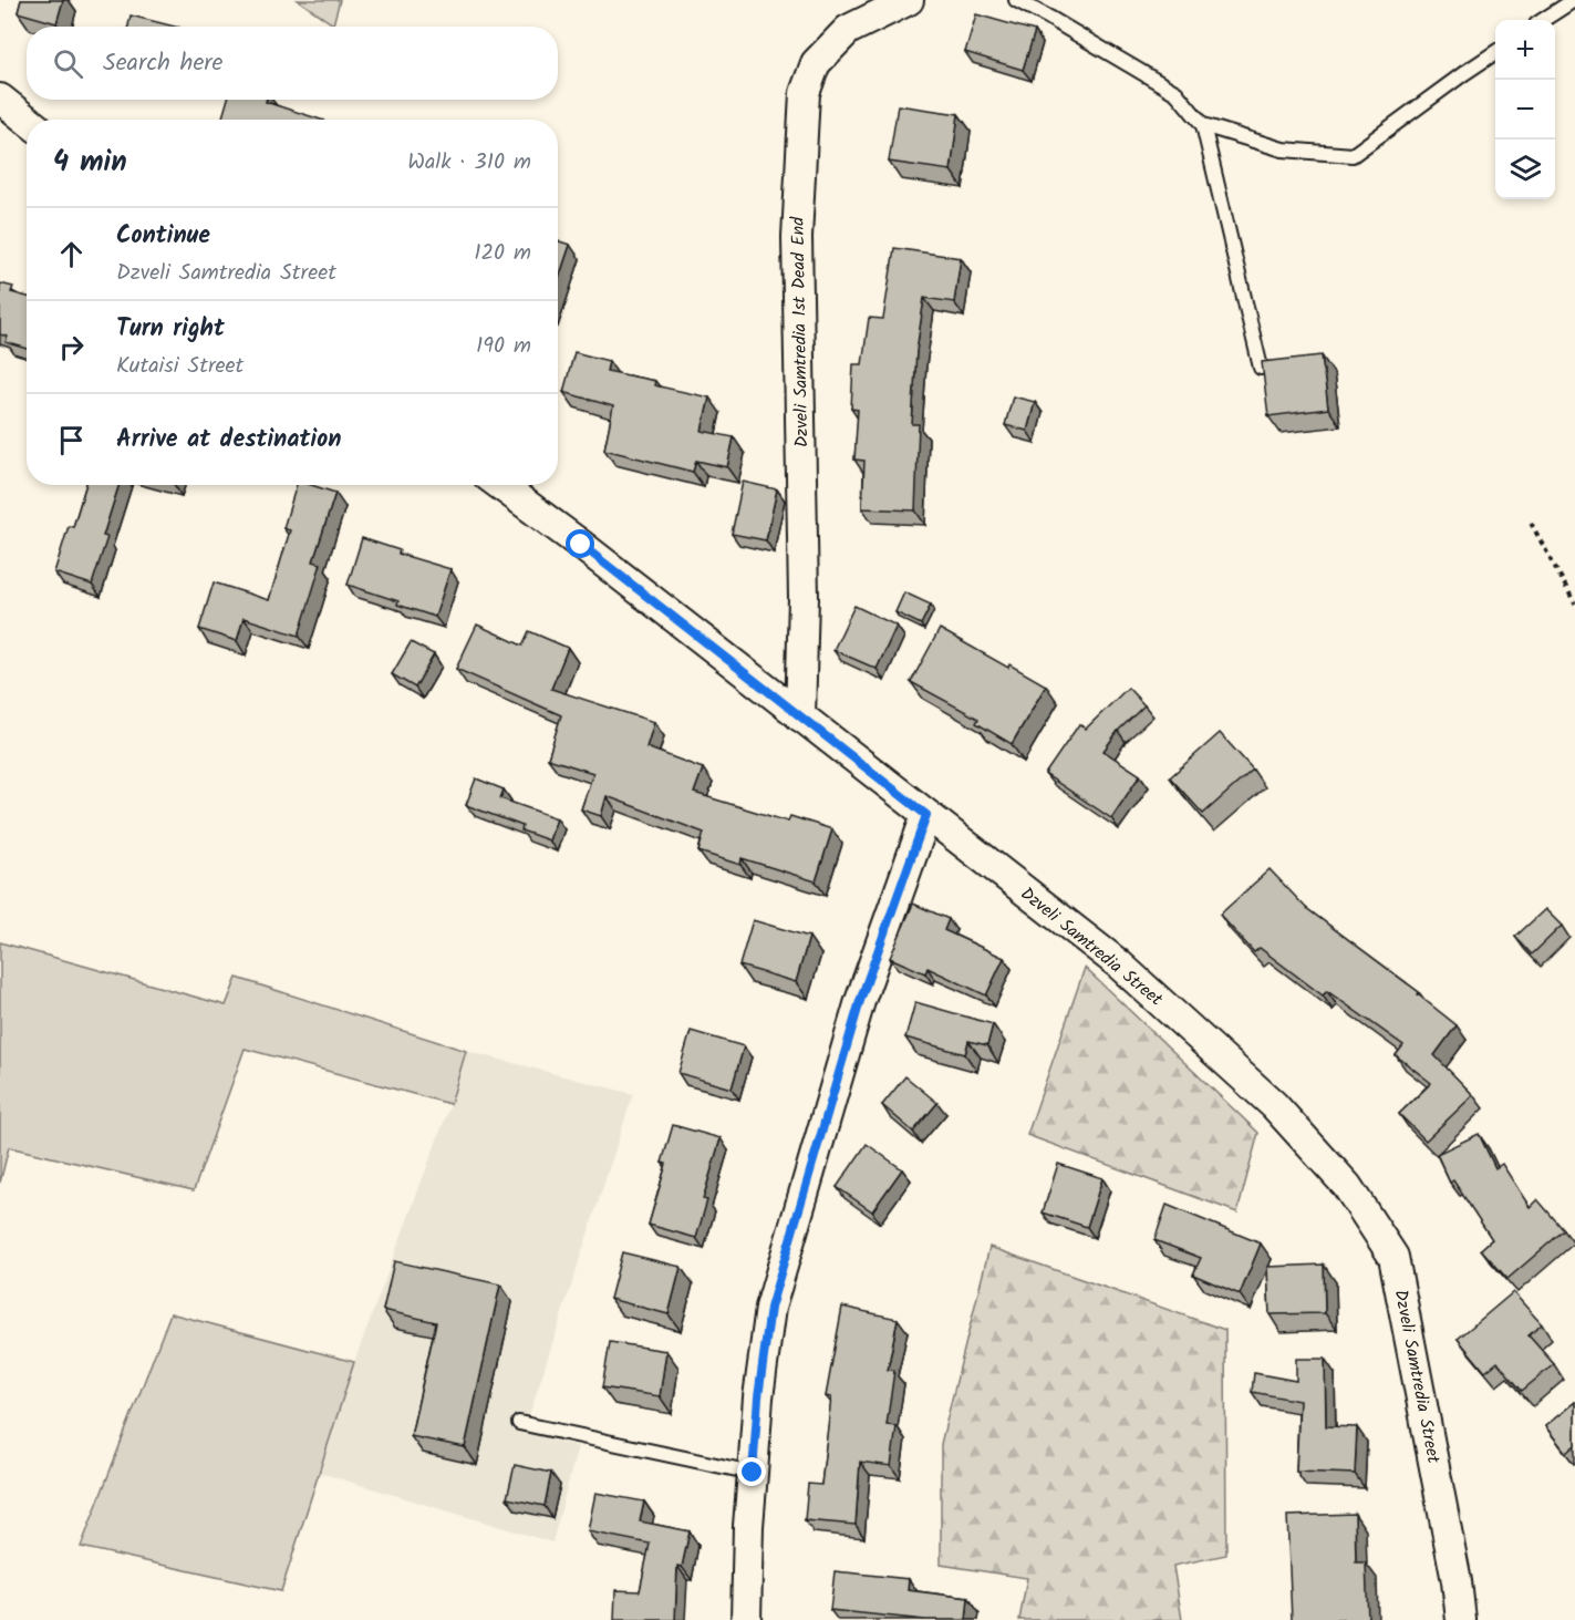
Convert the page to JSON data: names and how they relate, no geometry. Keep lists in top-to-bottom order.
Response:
{
  "streets": {
    "street": ["Dzveli Samtredia 1st Dead End", "Dzveli Samtredia Street"]
  },
  "crossings": [
    ["Dzveli Samtredia 1st Dead End", "Dzveli Samtredia Street"]
  ],
  "page": {
    "map_buttons": ["+", "−"],
    "search": "Search here",
    "heading": ["4 min", "Walk · 310 m"],
    "list": [
      ["Continue", "Dzveli Samtredia Street", "120 m"],
      ["Turn right", "Kutaisi Street", "190 m"],
      "Arrive at destination"
    ]
  }
}
